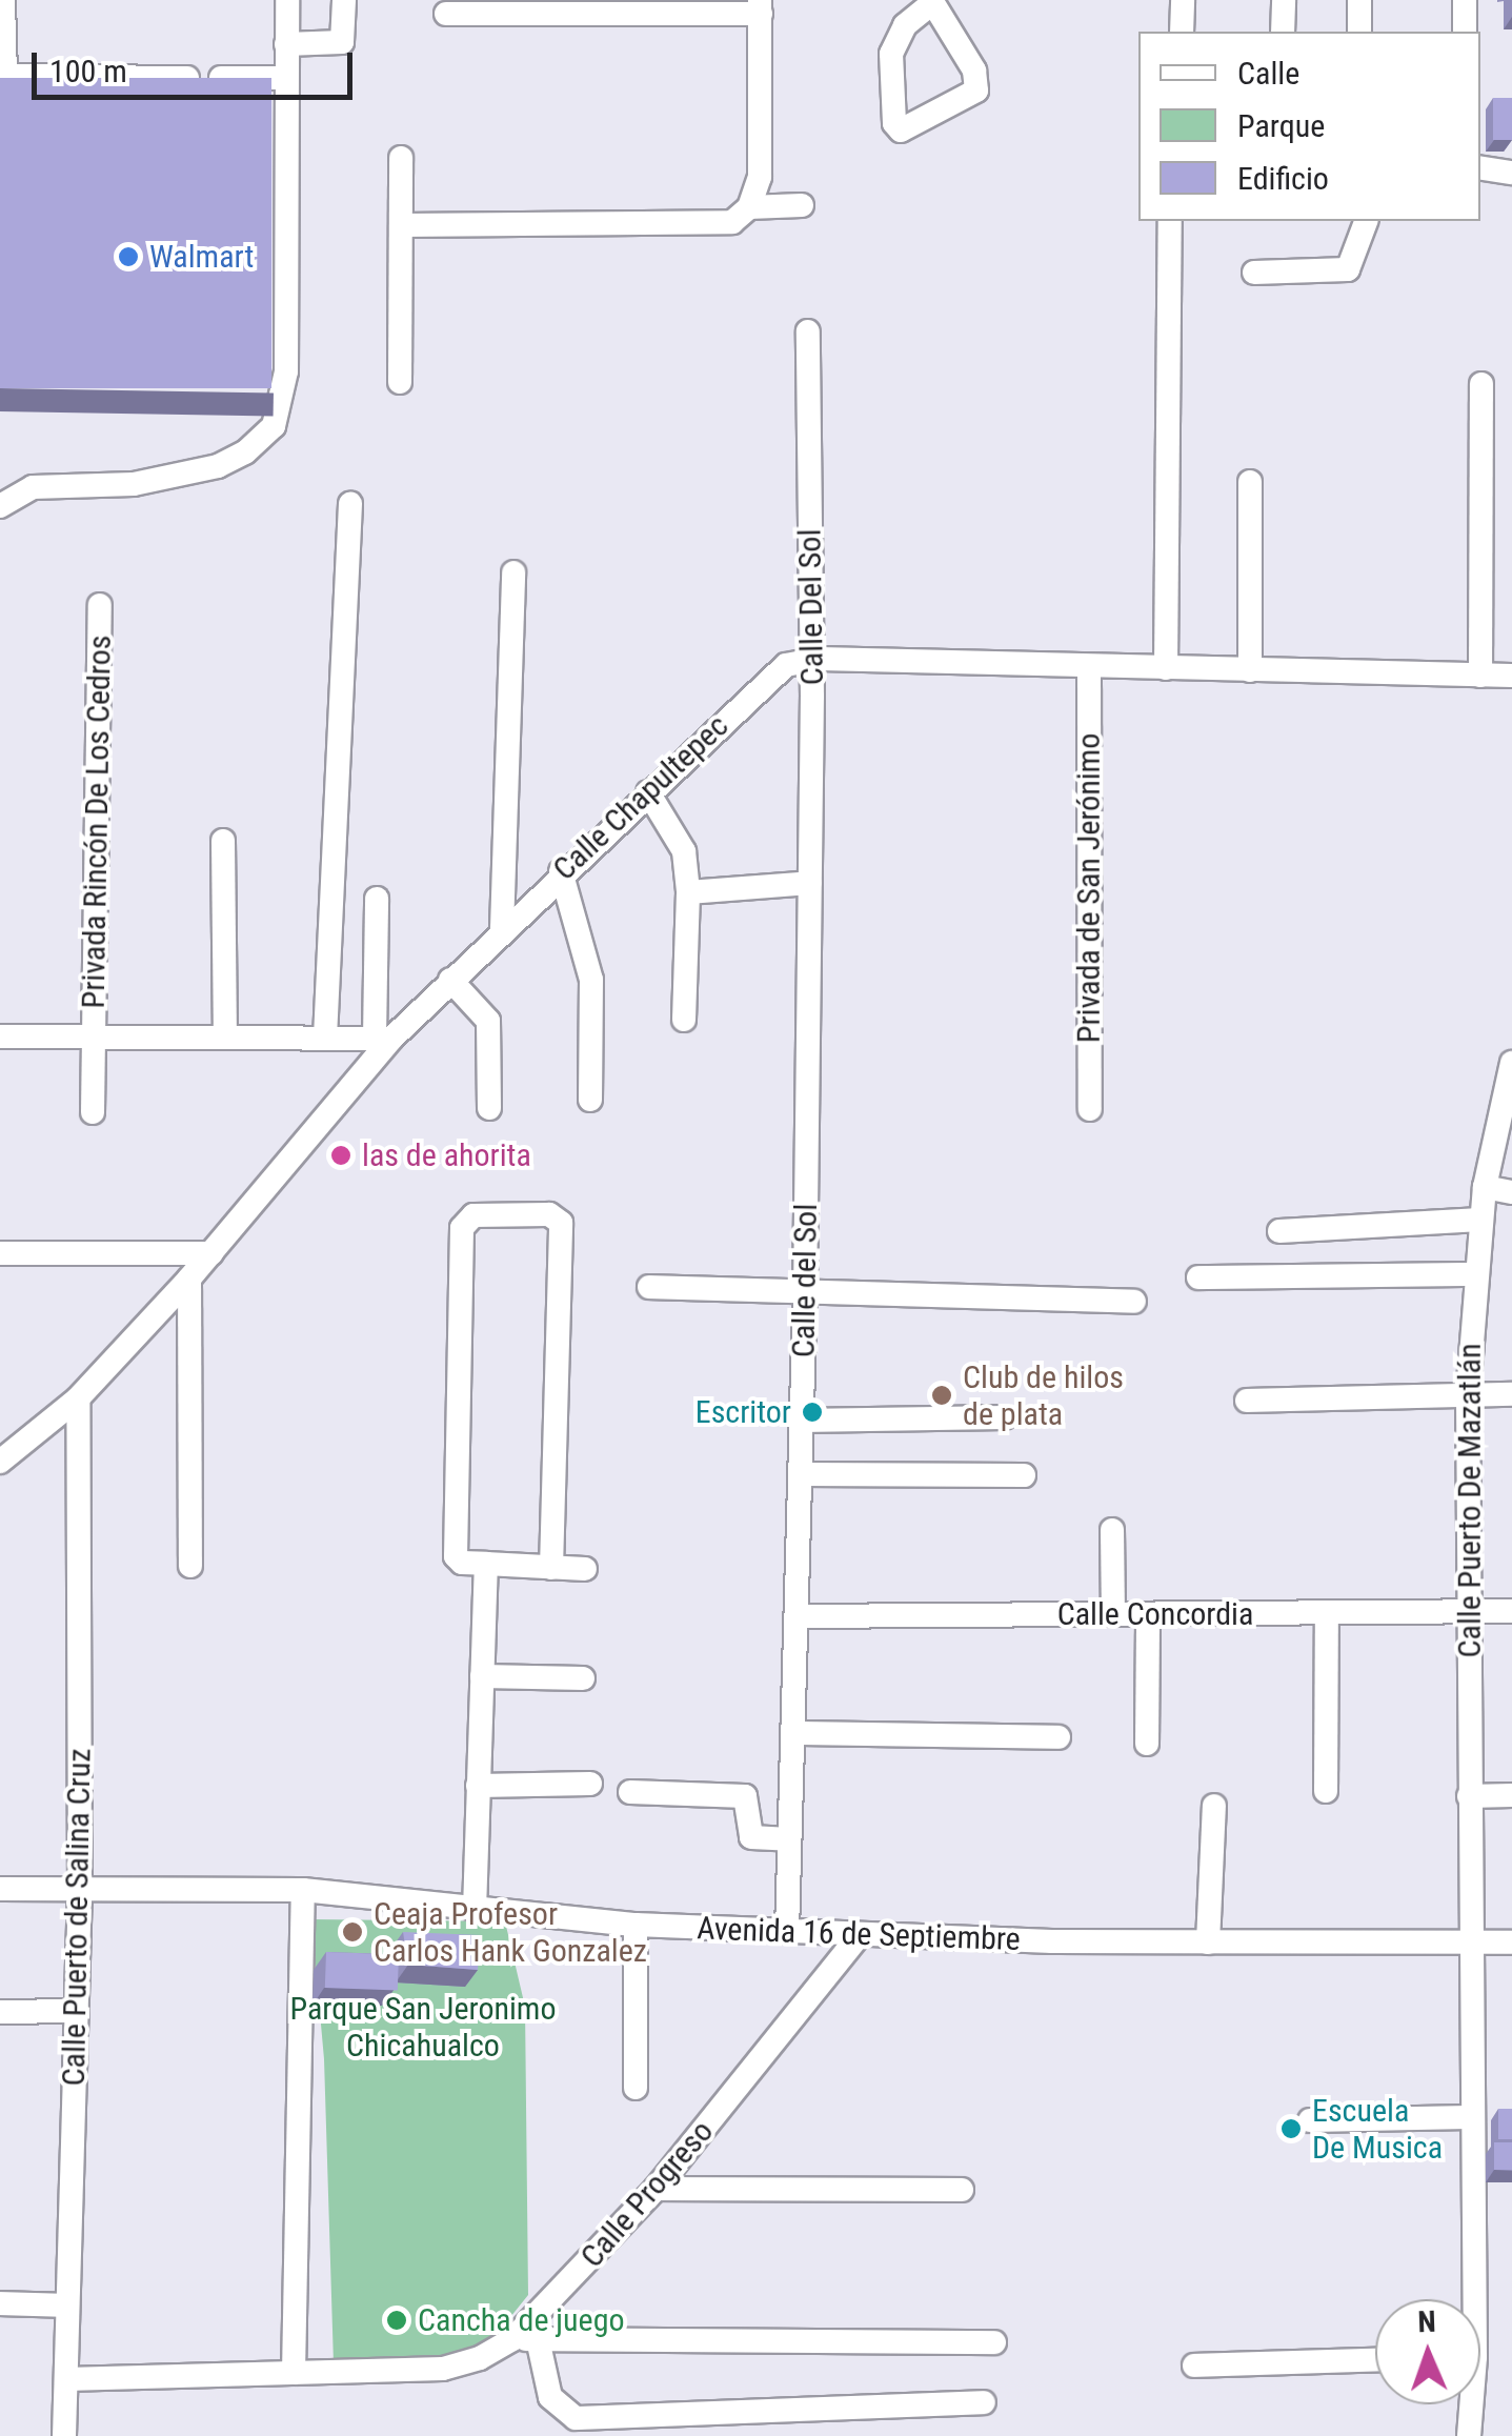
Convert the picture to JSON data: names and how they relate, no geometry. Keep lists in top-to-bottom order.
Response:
{
  "streets": {
    "street": [
      "Calle Del Sol",
      "Calle Chapultepec",
      "Privada Rincón De Los Cedros",
      "Privada de San Jerónimo",
      "Calle del Sol",
      "Calle Puerto De Mazatlán",
      "Calle Concordia",
      "Calle Puerto de Salina Cruz",
      "Avenida 16 de Septiembre",
      "Calle Progreso"
    ]
  },
  "crossings": [
    ["Calle Del Sol", "Calle Chapultepec"],
    ["Calle Del Sol", "Calle del Sol"],
    ["Calle Chapultepec", "Privada de San Jerónimo"],
    ["Calle Chapultepec", "Calle Puerto de Salina Cruz"],
    ["Calle del Sol", "Calle Concordia"],
    ["Calle del Sol", "Avenida 16 de Septiembre"],
    ["Calle Puerto De Mazatlán", "Calle Concordia"],
    ["Calle Puerto De Mazatlán", "Avenida 16 de Septiembre"],
    ["Calle Puerto de Salina Cruz", "Avenida 16 de Septiembre"],
    ["Calle Puerto de Salina Cruz", "Calle Progreso"],
    ["Avenida 16 de Septiembre", "Calle Progreso"]
  ],
  "parks": ["Parque San Jeronimo Chicahualco"],
  "places": [
    "Walmart",
    "las de ahorita",
    "Club de hilos de plata",
    "Escritor",
    "Ceaja Profesor Carlos Hank Gonzalez",
    "Escuela De Musica",
    "Cancha de juego"
  ],
  "legend": ["Calle", "Parque", "Edificio"],
  "scale_bar": "100 m",
  "north": "top"
}
